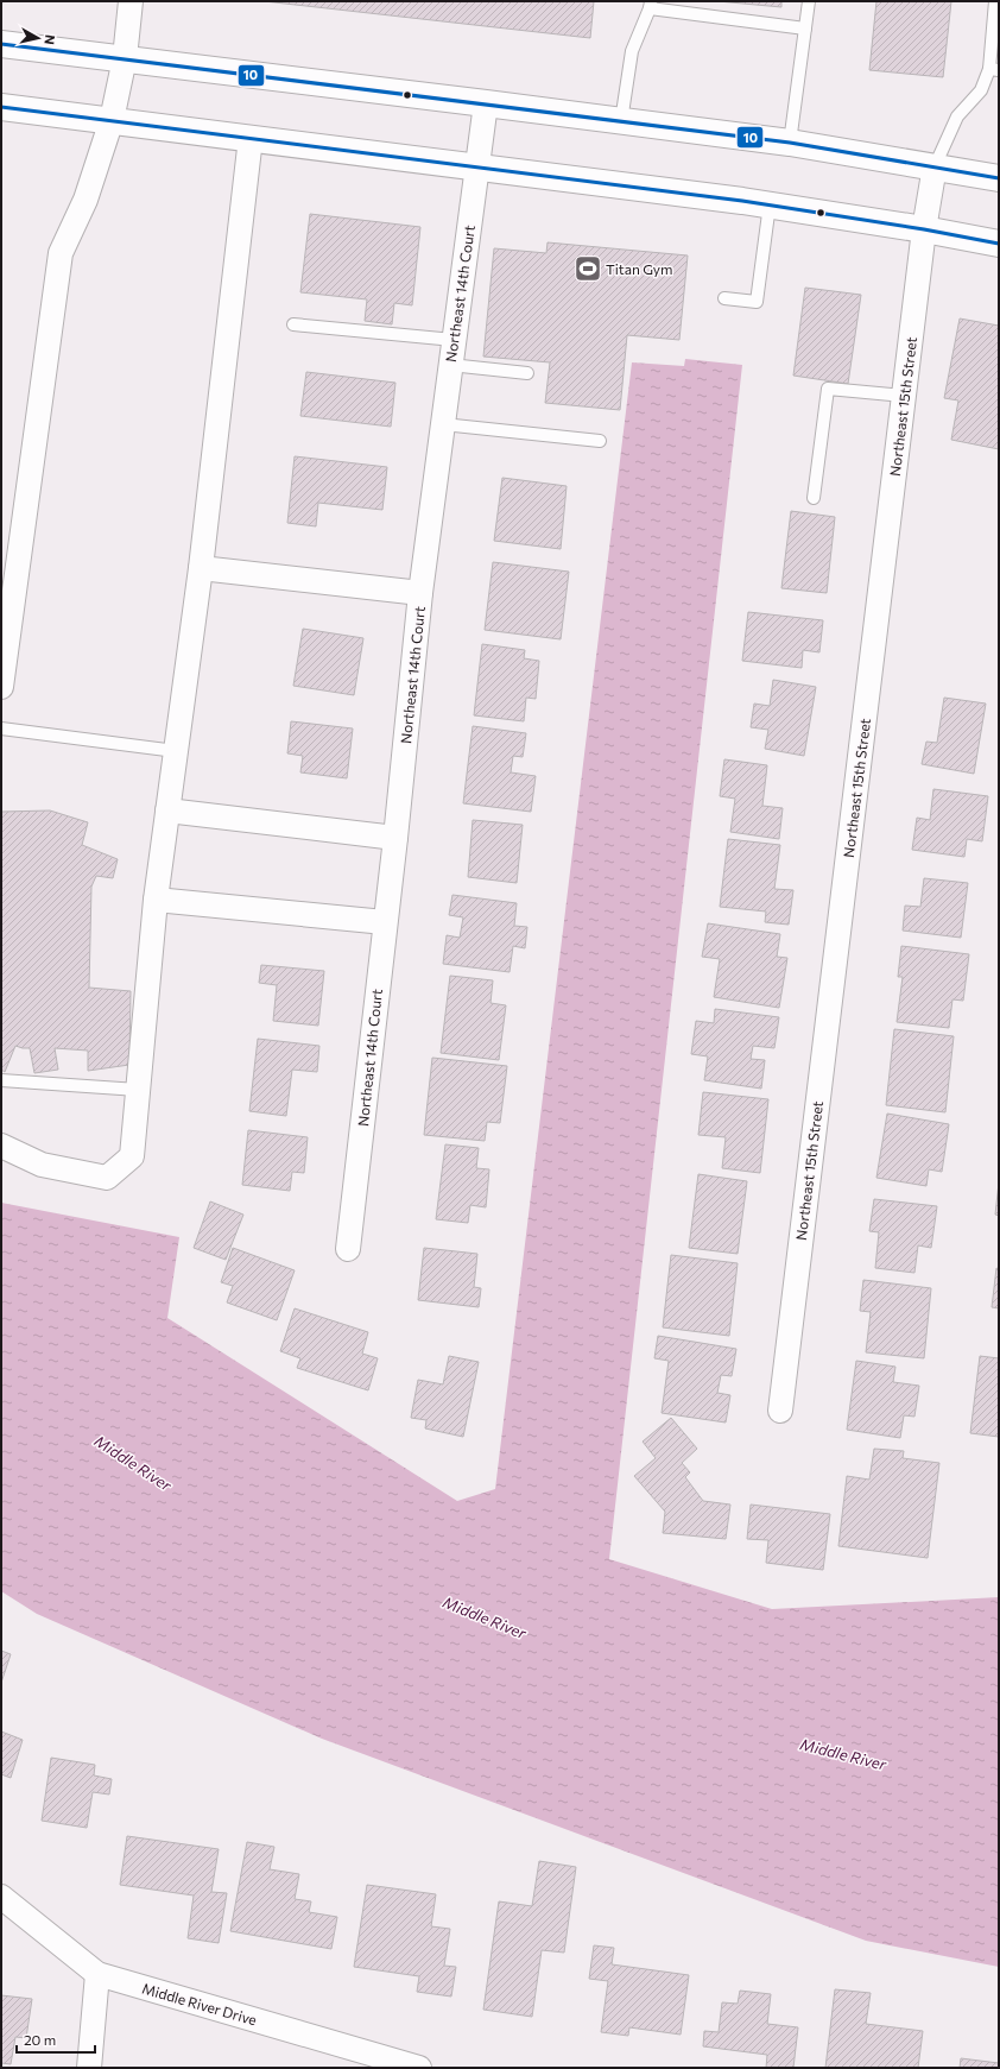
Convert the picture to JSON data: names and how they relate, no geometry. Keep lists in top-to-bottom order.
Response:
{
  "streets": {
    "street": ["Northeast 14th Court", "Northeast 15th Street", "Middle River Drive"]
  },
  "water": ["Middle River"],
  "places": {
    "sports": ["Titan Gym"]
  },
  "lines": ["transit line 10"],
  "scale_bar": "20 m",
  "north": "right"
}
